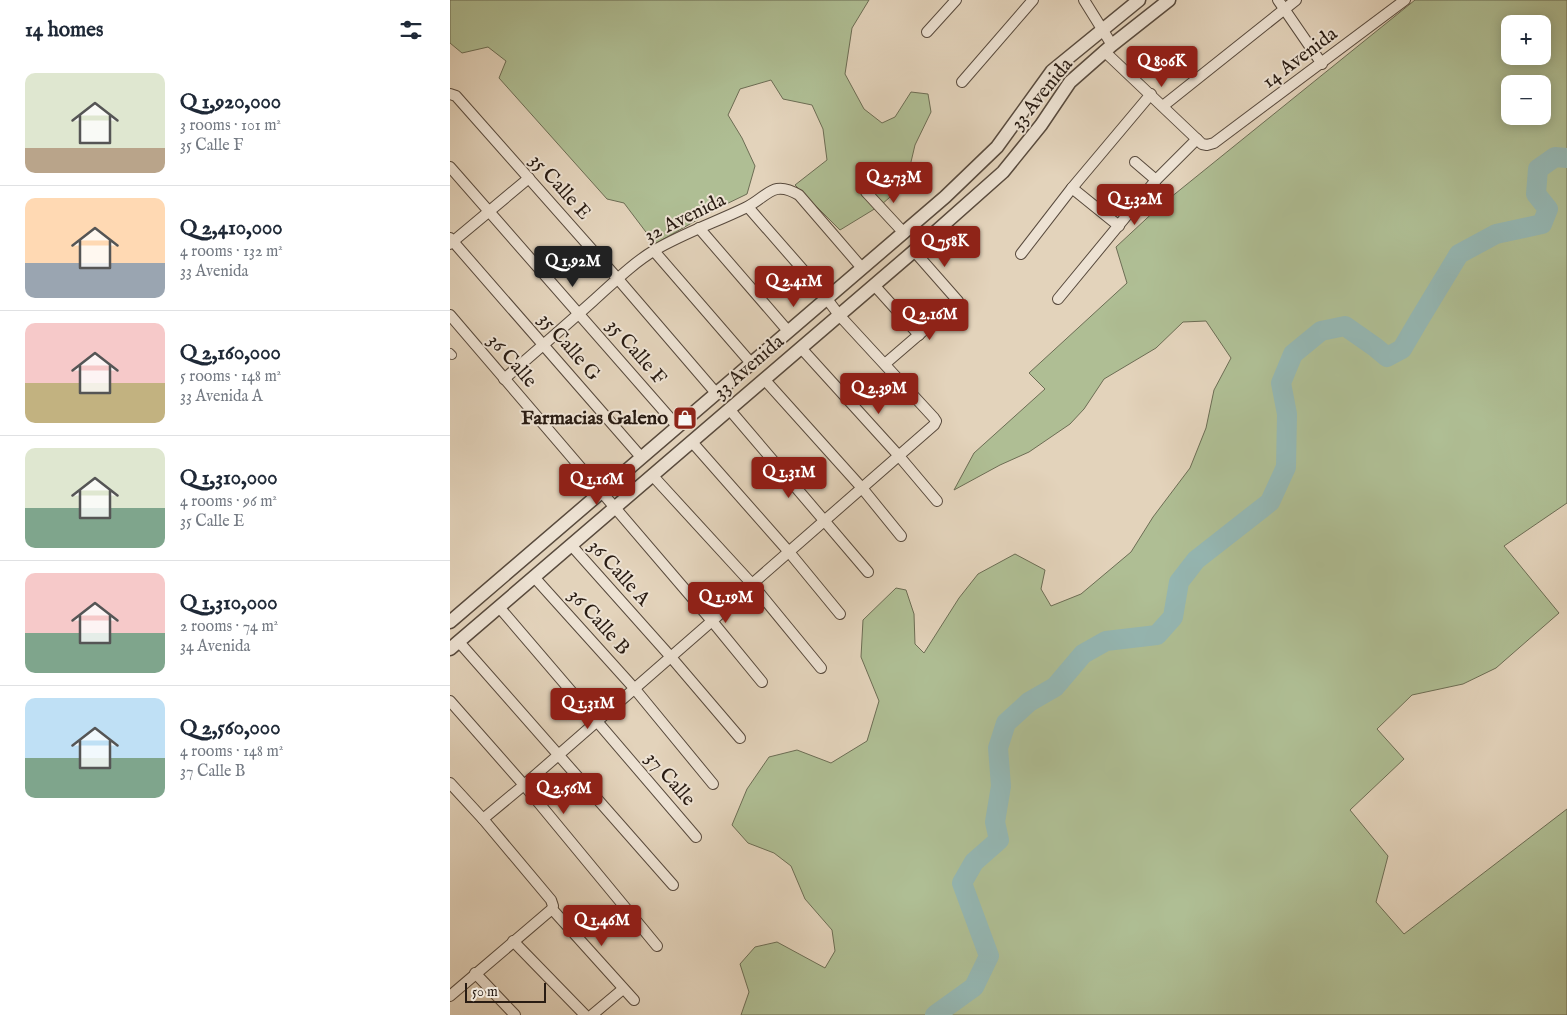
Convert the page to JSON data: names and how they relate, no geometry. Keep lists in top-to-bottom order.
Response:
{
  "streets": {
    "street": [
      "14 Avenida",
      "33 Avenida",
      "35 Calle E",
      "32 Avenida",
      "35 Calle G",
      "35 Calle F",
      "36 Calle",
      "36 Calle A",
      "36 Calle B",
      "37 Calle"
    ]
  },
  "crossings": [
    ["33 Avenida", "35 Calle E"],
    ["33 Avenida", "32 Avenida"],
    ["33 Avenida", "35 Calle G"],
    ["33 Avenida", "35 Calle F"],
    ["33 Avenida", "36 Calle"],
    ["33 Avenida", "36 Calle A"],
    ["33 Avenida", "36 Calle B"],
    ["33 Avenida", "37 Calle"],
    ["35 Calle E", "32 Avenida"],
    ["32 Avenida", "35 Calle G"],
    ["32 Avenida", "35 Calle F"],
    ["32 Avenida", "36 Calle"]
  ],
  "places": {
    "shop": ["Farmacias Galeno"]
  },
  "scale_bar": "50 m",
  "page": {
    "heading": "14 homes",
    "map_buttons": ["+", "−"],
    "price": [
      "Q 806K",
      "Q 2.73M",
      "Q 1.32M",
      "Q 758K",
      "Q 1.92M",
      "Q 2.41M",
      "Q 2.16M",
      "Q 2.39M",
      "Q 1.31M",
      "Q 1.16M",
      "Q 1.19M",
      "Q 1.31M",
      "Q 2.56M",
      "Q 1.46M"
    ],
    "list": [
      {
        "name": "Q 1,920,000",
        "note": "3 rooms · 101 m² · 35 Calle F"
      },
      {
        "name": "Q 2,410,000",
        "note": "4 rooms · 132 m² · 33 Avenida"
      },
      {
        "name": "Q 2,160,000",
        "note": "5 rooms · 148 m² · 33 Avenida A"
      },
      {
        "name": "Q 1,310,000",
        "note": "4 rooms · 96 m² · 35 Calle E"
      },
      {
        "name": "Q 1,310,000",
        "note": "2 rooms · 74 m² · 34 Avenida"
      },
      {
        "name": "Q 2,560,000",
        "note": "4 rooms · 148 m² · 37 Calle B"
      }
    ],
    "scale": "50 m"
  }
}
